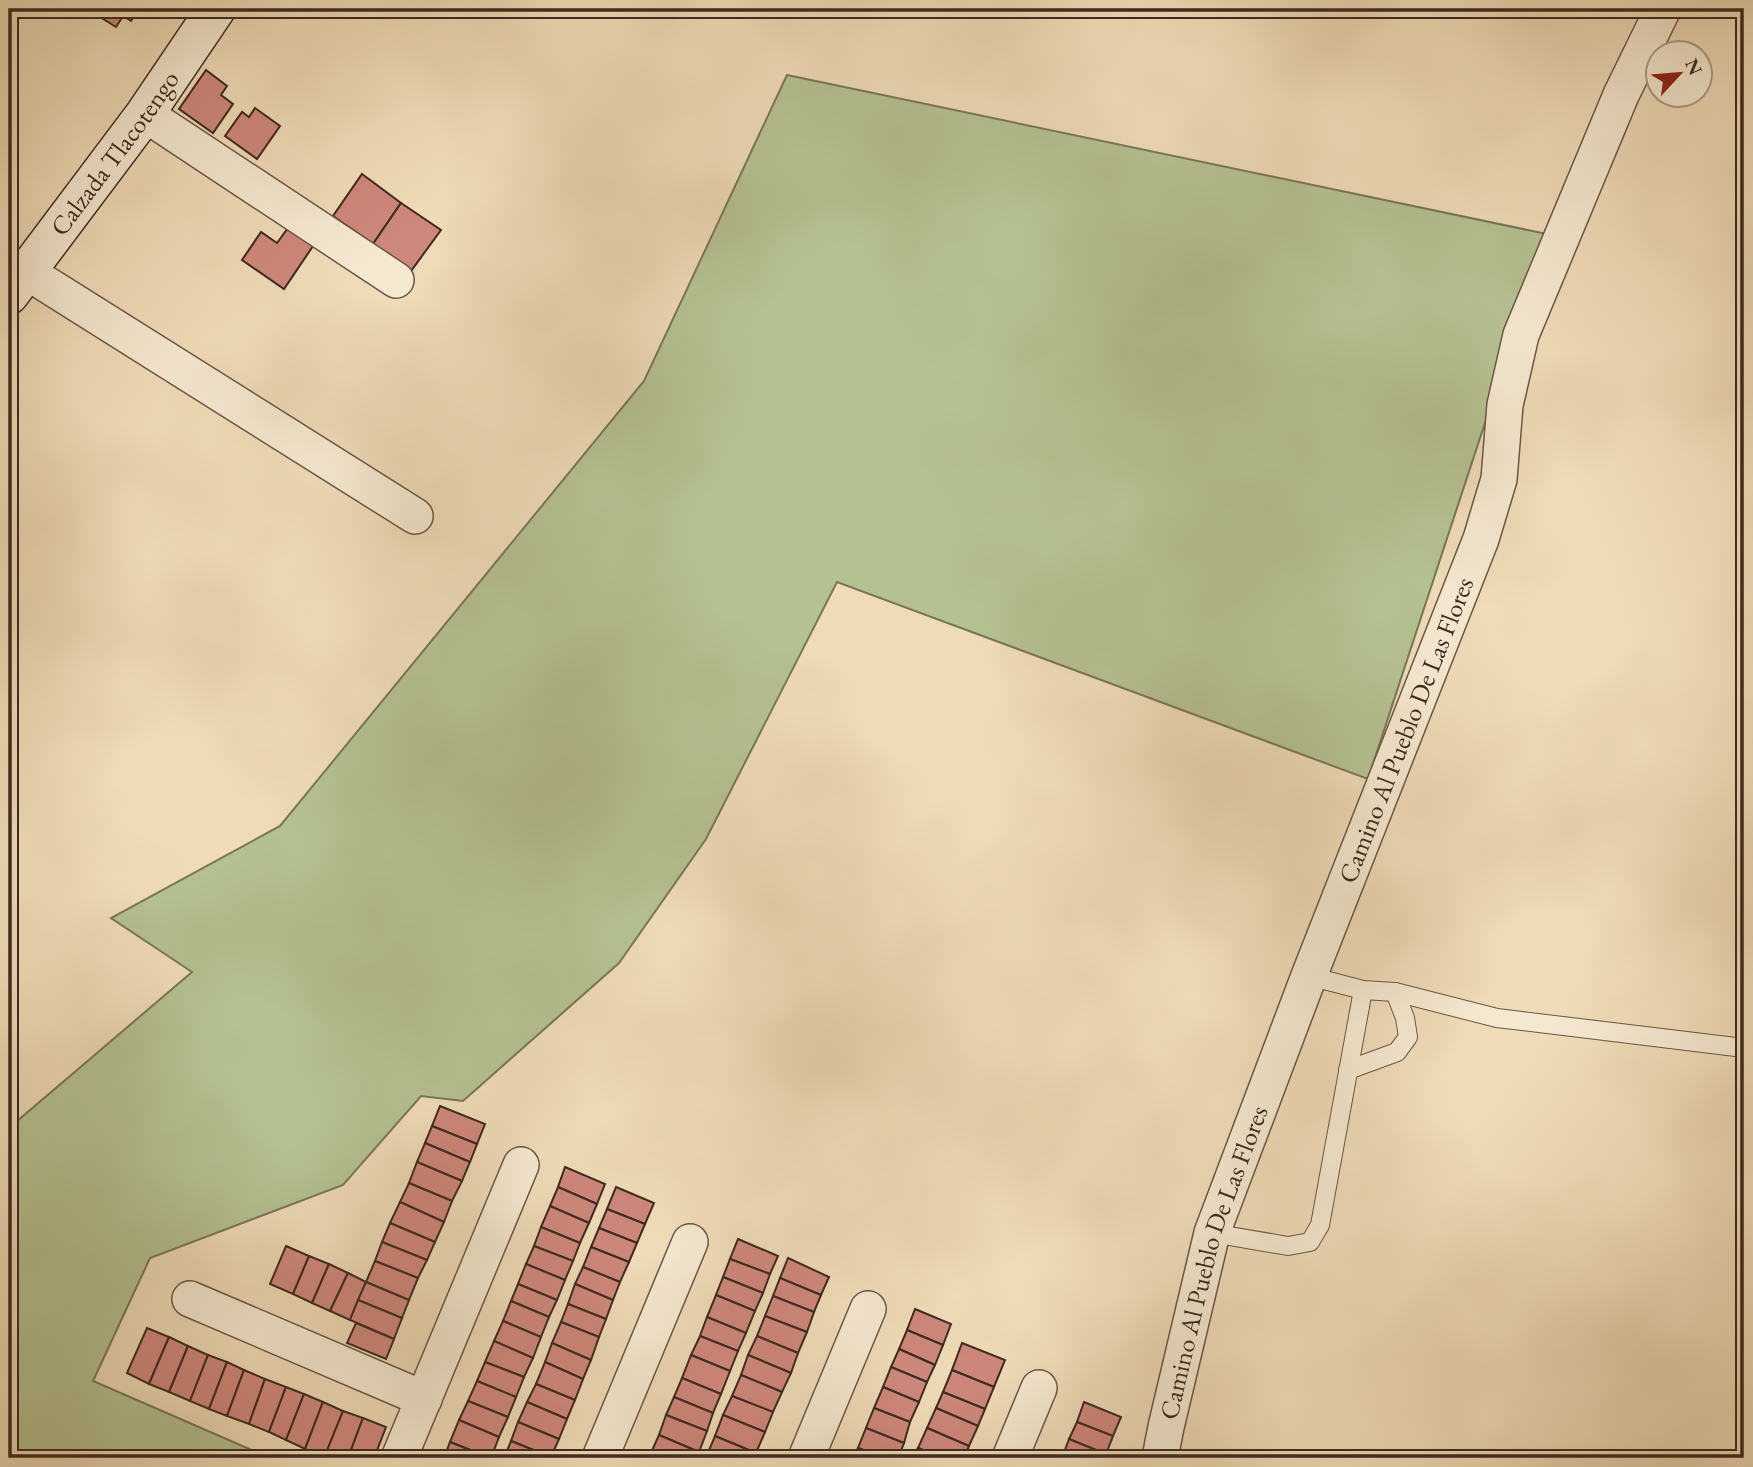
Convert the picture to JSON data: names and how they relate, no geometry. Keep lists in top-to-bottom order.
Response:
{
  "streets": {
    "street": ["Calzada Tlacotengo", "Camino Al Pueblo De Las Flores"]
  },
  "north": "top right"
}
